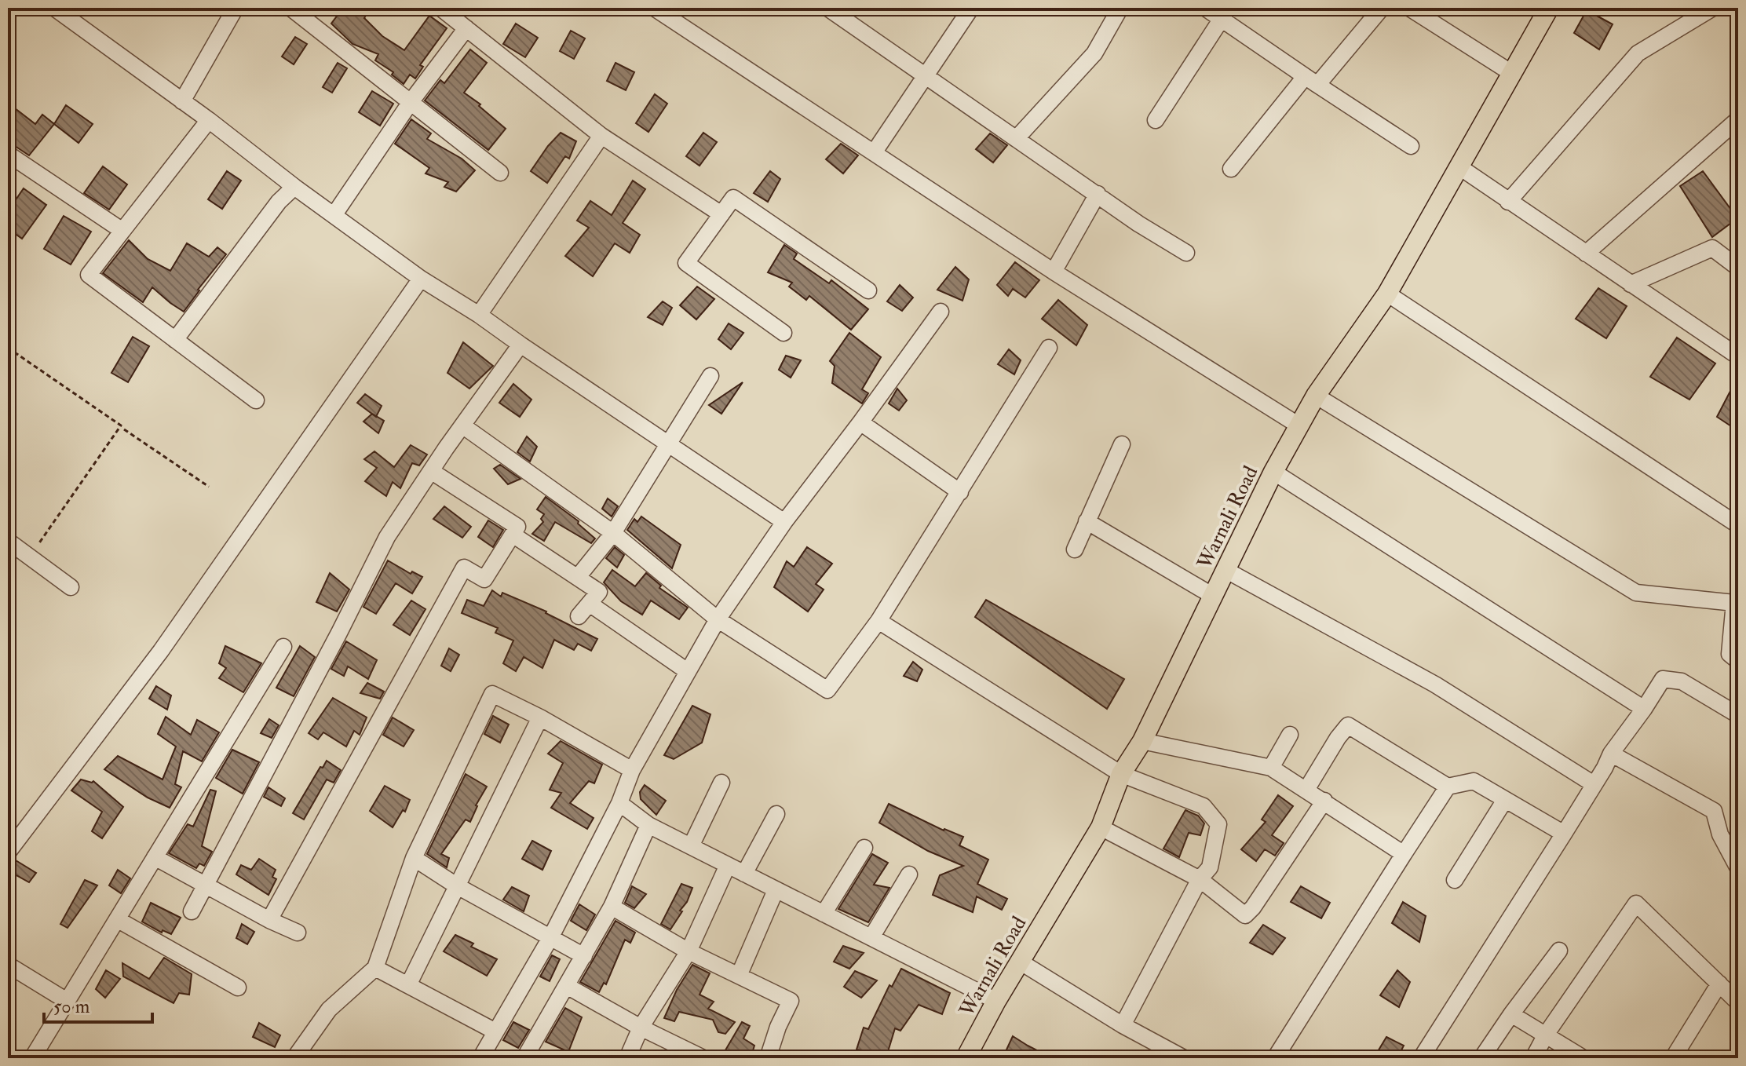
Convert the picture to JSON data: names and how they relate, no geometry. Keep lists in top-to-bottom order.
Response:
{
  "streets": {
    "main road": ["Warnali Road"]
  },
  "scale_bar": "50 m"
}
